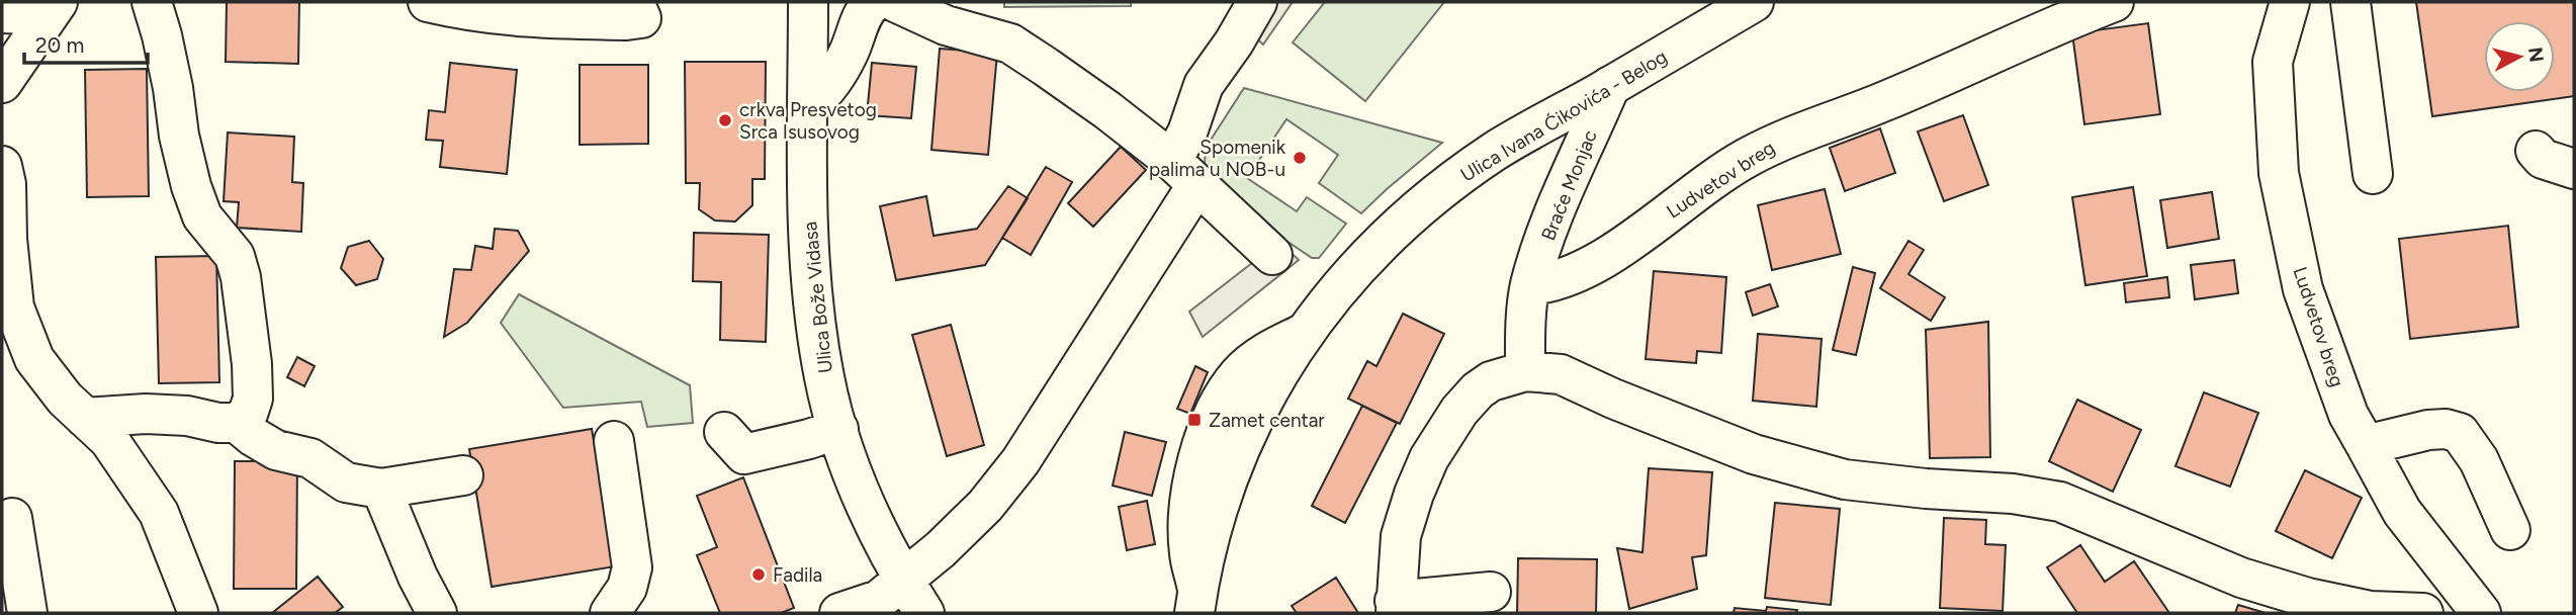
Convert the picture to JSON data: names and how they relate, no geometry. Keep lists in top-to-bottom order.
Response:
{
  "streets": {
    "street": [
      "Ulica Ivana Ćikovića - Belog",
      "Ludvetov breg",
      "Braće Monjac",
      "Ulica Bože Vidasa"
    ]
  },
  "crossings": [
    ["Ulica Ivana Ćikovića - Belog", "Braće Monjac"],
    ["Ludvetov breg", "Braće Monjac"]
  ],
  "places": {
    "other": ["crkva Presvetog Srca Isusovog", "Spomenik palima u NOB-u", "Fadila"],
    "transit": ["Zamet centar"]
  },
  "scale_bar": "20 m",
  "north": "right"
}
